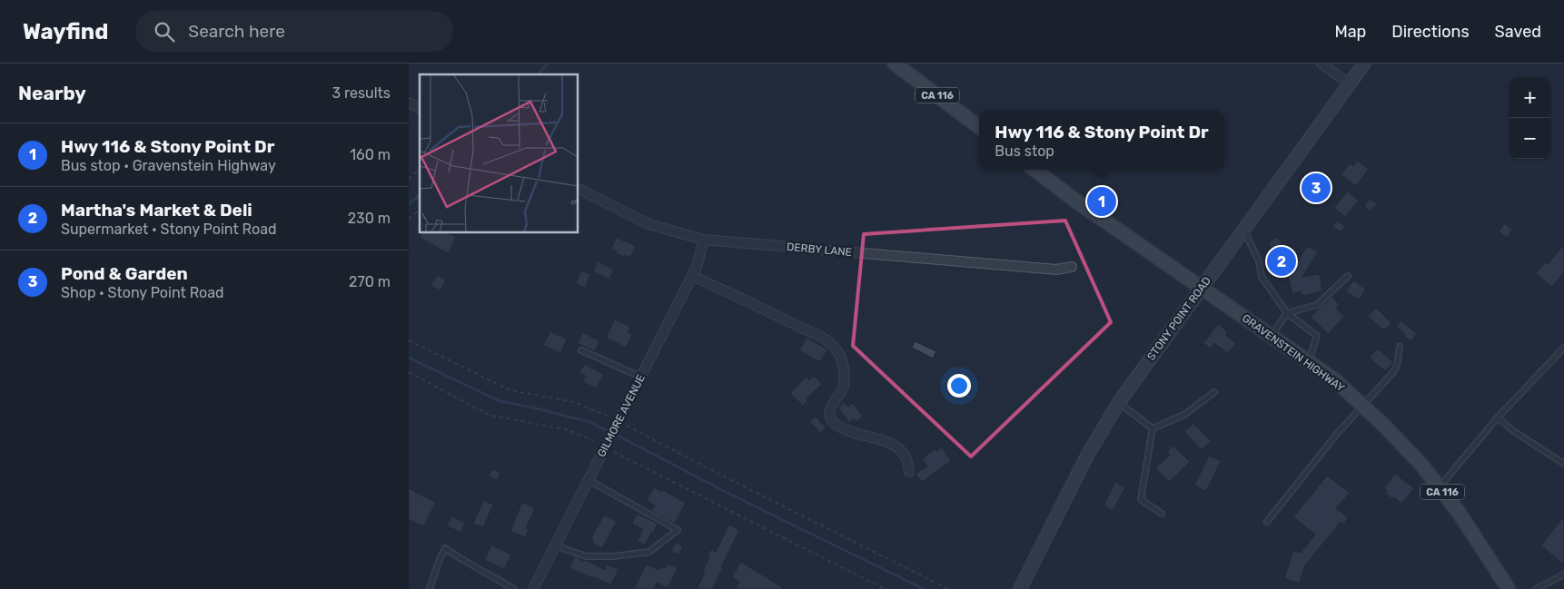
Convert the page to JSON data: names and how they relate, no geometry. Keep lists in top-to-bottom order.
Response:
{
  "streets": {
    "main road": ["CA 116", "STONY POINT ROAD", "GRAVENSTEIN HIGHWAY"],
    "street": ["DERBY LANE", "GILMORE AVENUE"]
  },
  "crossings": [
    ["DERBY LANE", "GILMORE AVENUE"],
    ["STONY POINT ROAD", "GRAVENSTEIN HIGHWAY"]
  ],
  "page": {
    "header": "Wayfind",
    "search": "Search here",
    "nav": ["Map", "Directions", "Saved"],
    "heading": ["Nearby", "3 results"],
    "map_buttons": ["+", "−"],
    "popup": ["Hwy 116 & Stony Point Dr", "Bus stop"],
    "list": [
      {
        "mark": "1",
        "name": "Hwy 116 & Stony Point Dr",
        "note": "Bus stop · Gravenstein Highway",
        "value": "160 m"
      },
      {
        "mark": "2",
        "name": "Martha's Market & Deli",
        "note": "Supermarket · Stony Point Road",
        "value": "230 m"
      },
      {
        "mark": "3",
        "name": "Pond & Garden",
        "note": "Shop · Stony Point Road",
        "value": "270 m"
      }
    ],
    "pins": ["3", "1", "2"]
  }
}
